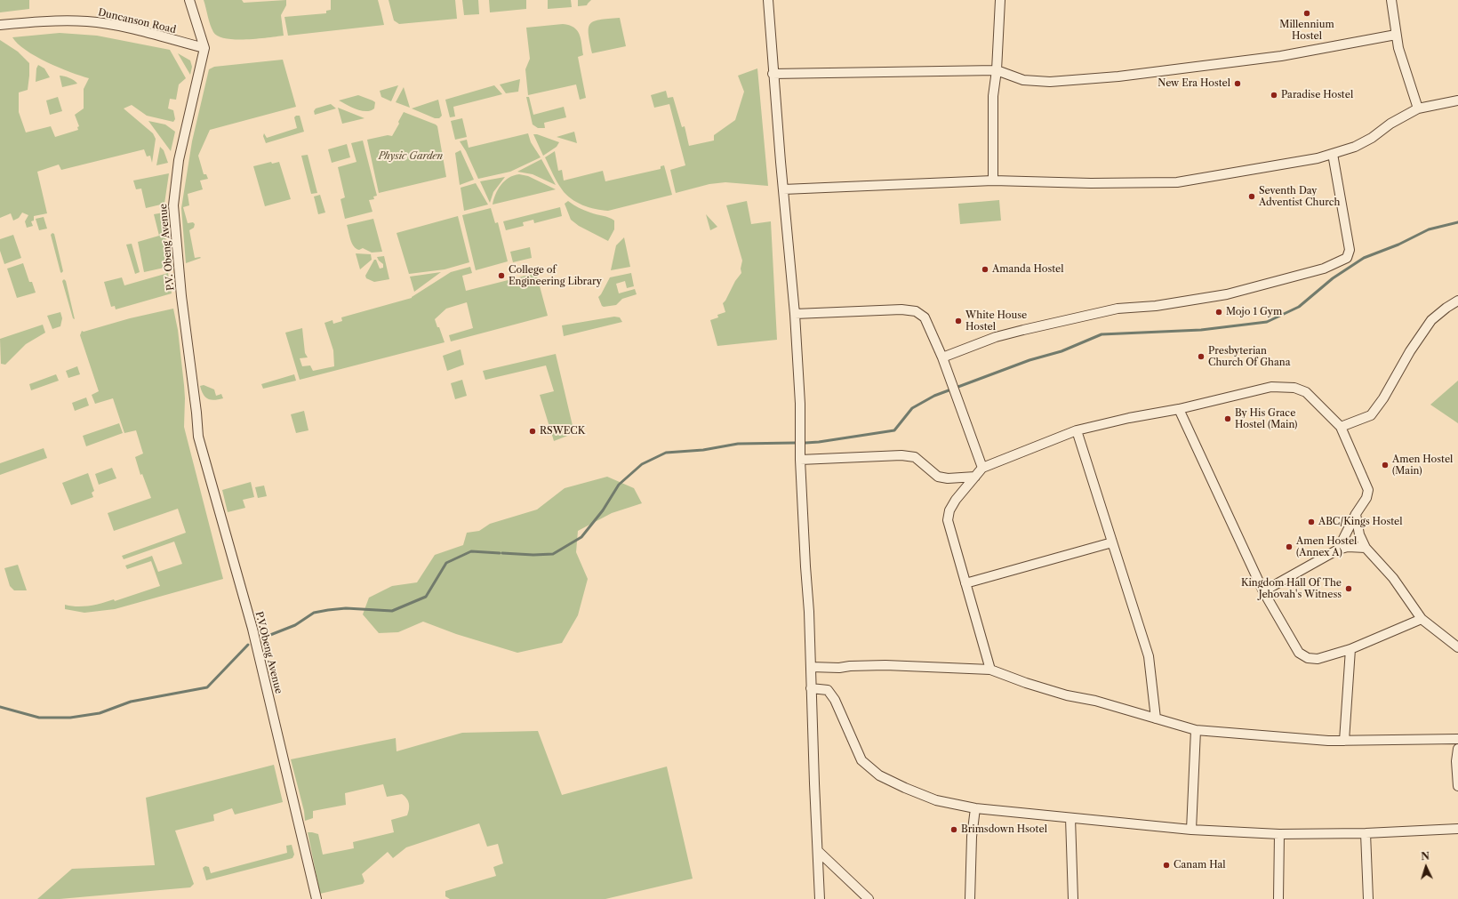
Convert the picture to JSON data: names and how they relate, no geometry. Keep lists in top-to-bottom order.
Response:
{
  "streets": {
    "street": ["Duncanson Road", "P.V. Obeng Avenue", "P.V.Obeng Avenue"]
  },
  "crossings": [
    ["Duncanson Road", "P.V. Obeng Avenue"],
    ["P.V. Obeng Avenue", "P.V.Obeng Avenue"]
  ],
  "parks": ["Physic Garden"],
  "places": [
    "Millennium Hostel",
    "New Era Hostel",
    "Paradise Hostel",
    "Seventh Day Adventist Church",
    "Amanda Hostel",
    "College of Engineering Library",
    "Mojo 1 Gym",
    "White House Hostel",
    "Presbyterian Church Of Ghana",
    "By His Grace Hostel (Main)",
    "RSWECK",
    "Amen Hostel (Main)",
    "ABC/Kings Hostel",
    "Amen Hostel (Annex A)",
    "Kingdom Hall Of The Jehovah's Witness",
    "Brimsdown Hsotel",
    "Canam Hal"
  ],
  "north": "top"
}
